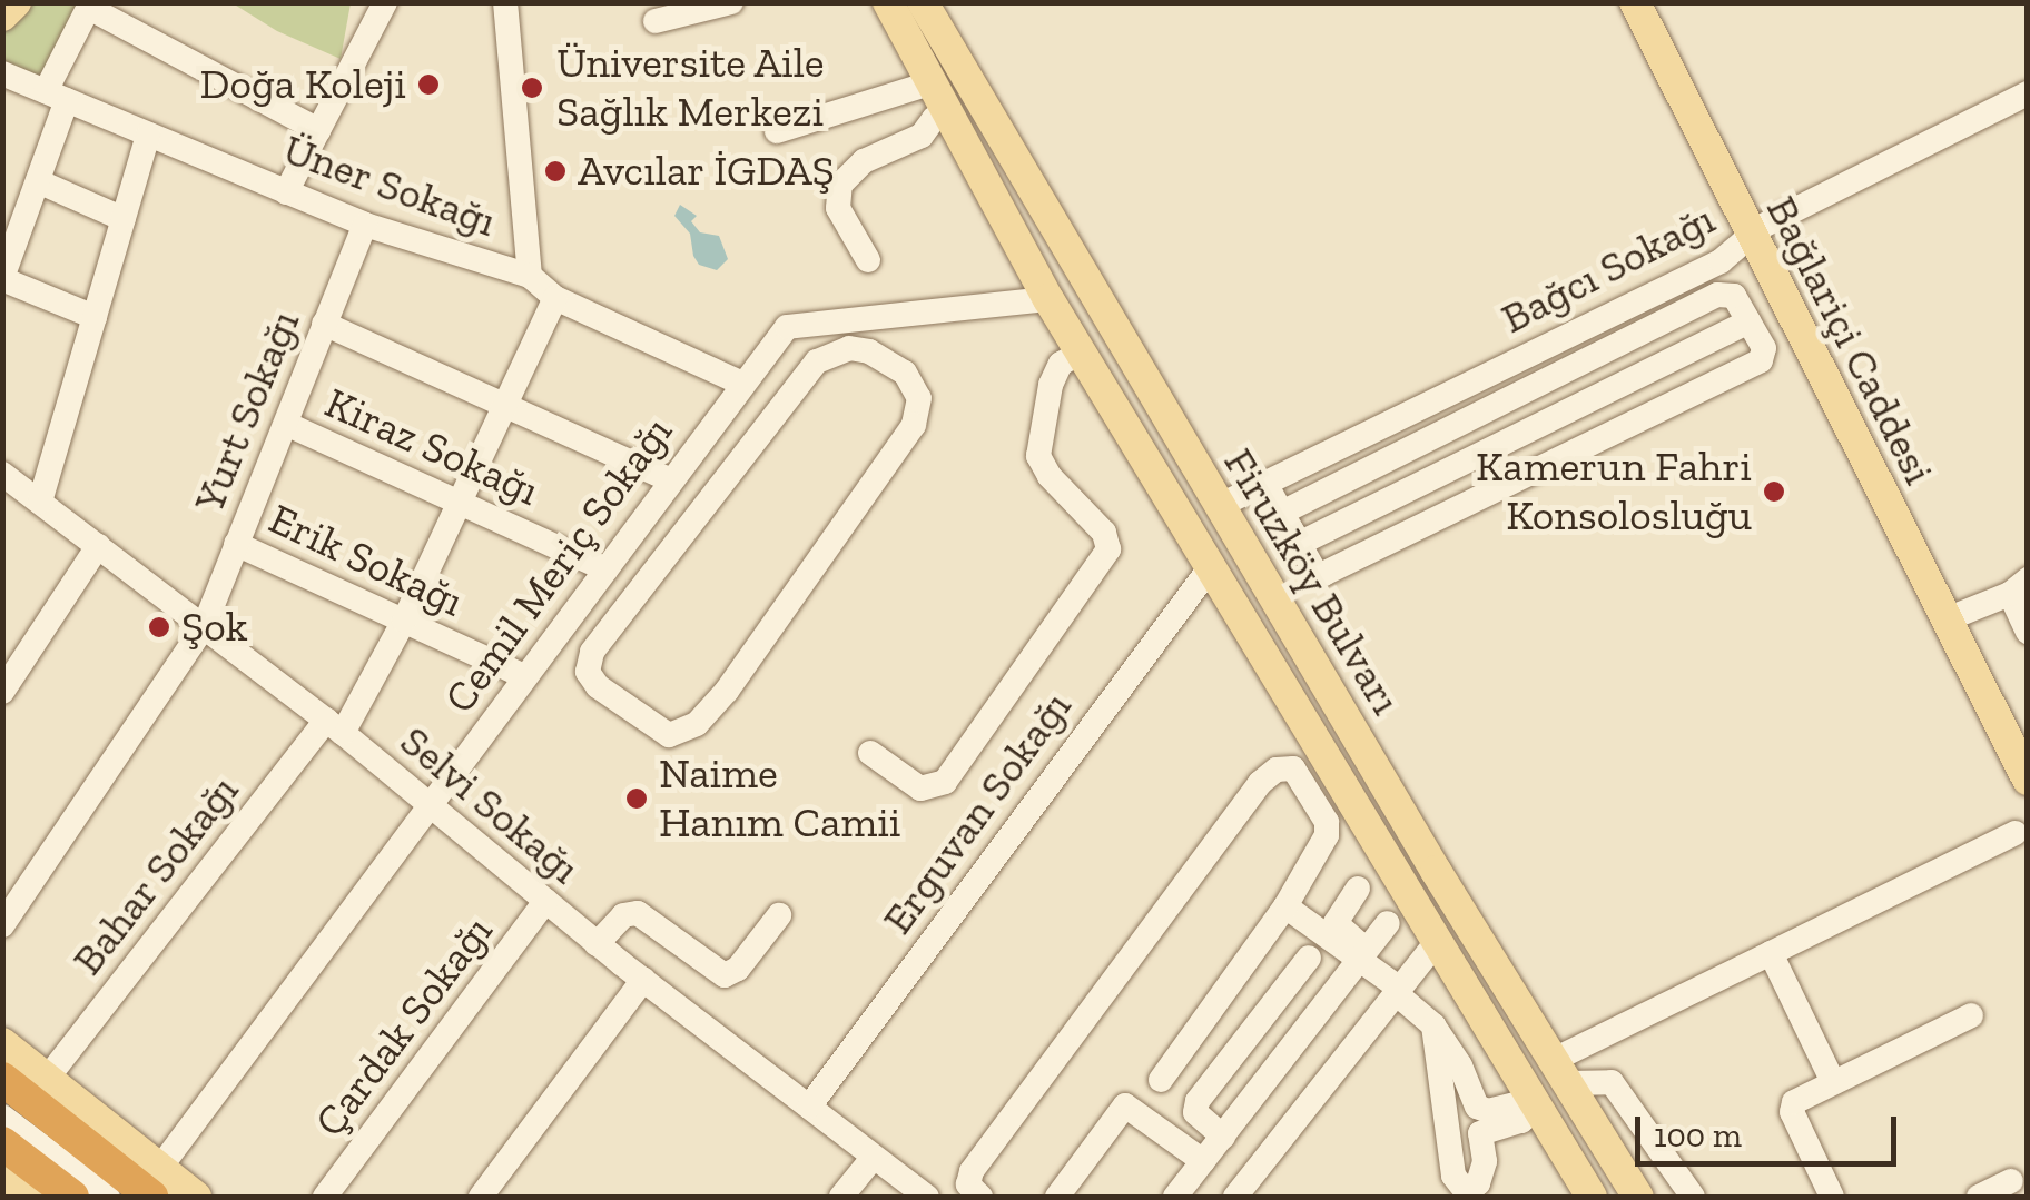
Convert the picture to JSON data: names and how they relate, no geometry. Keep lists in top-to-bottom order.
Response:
{
  "streets": {
    "main road": ["Bağlariçi Caddesi", "Firuzköy Bulvarı"],
    "street": [
      "Üner Sokağı",
      "Bağcı Sokağı",
      "Yurt Sokağı",
      "Kiraz Sokağı",
      "Erik Sokağı",
      "Cemil Meriç Sokağı",
      "Selvi Sokağı",
      "Erguvan Sokağı",
      "Bahar Sokağı",
      "Çardak Sokağı"
    ]
  },
  "crossings": [
    ["Üner Sokağı", "Yurt Sokağı"],
    ["Üner Sokağı", "Cemil Meriç Sokağı"],
    ["Üner Sokağı", "Bahar Sokağı"],
    ["Bağcı Sokağı", "Bağlariçi Caddesi"],
    ["Bağcı Sokağı", "Firuzköy Bulvarı"],
    ["Yurt Sokağı", "Kiraz Sokağı"],
    ["Yurt Sokağı", "Erik Sokağı"],
    ["Yurt Sokağı", "Selvi Sokağı"],
    ["Kiraz Sokağı", "Cemil Meriç Sokağı"],
    ["Kiraz Sokağı", "Bahar Sokağı"],
    ["Erik Sokağı", "Cemil Meriç Sokağı"],
    ["Erik Sokağı", "Bahar Sokağı"],
    ["Cemil Meriç Sokağı", "Firuzköy Bulvarı"],
    ["Cemil Meriç Sokağı", "Selvi Sokağı"],
    ["Firuzköy Bulvarı", "Erguvan Sokağı"],
    ["Selvi Sokağı", "Erguvan Sokağı"],
    ["Selvi Sokağı", "Bahar Sokağı"],
    ["Selvi Sokağı", "Çardak Sokağı"]
  ],
  "places": [
    "Doğa Koleji",
    "Üniversite Aile Sağlık Merkezi",
    "Avcılar İGDAŞ",
    "Kamerun Fahri Konsolosluğu",
    "Şok",
    "Naime Hanım Camii"
  ],
  "scale_bar": "100 m"
}
